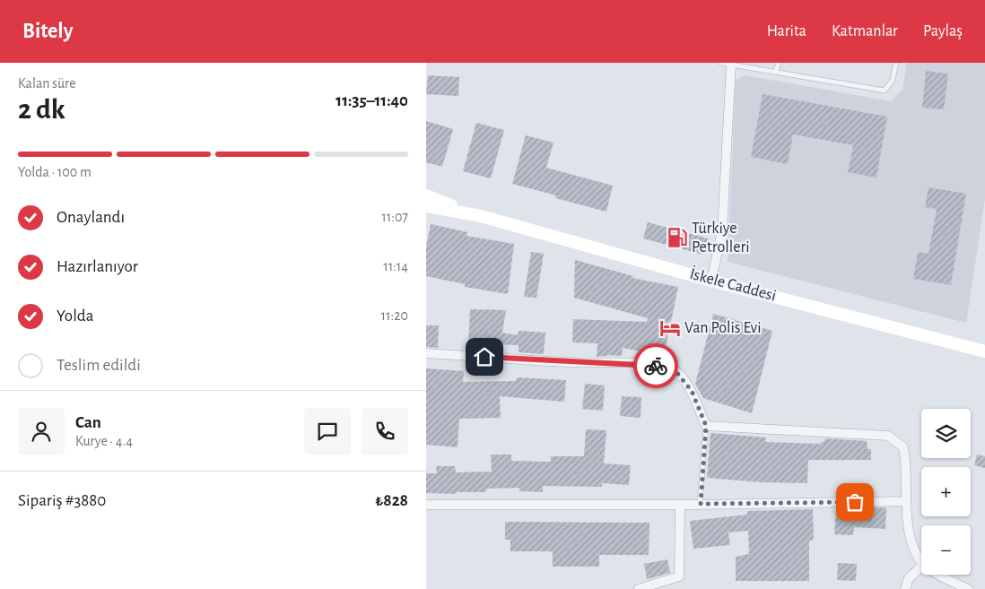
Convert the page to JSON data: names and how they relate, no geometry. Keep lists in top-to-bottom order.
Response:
{
  "streets": {
    "main road": ["İskele Caddesi"]
  },
  "places": {
    "fuel station": ["Türkiye Petrolleri"],
    "hotel": ["Van Polis Evi"]
  },
  "page": {
    "header": "Bitely",
    "nav": ["Harita", "Katmanlar", "Paylaş"],
    "heading": ["2 dk", "Kalan süre", "11:35–11:40"],
    "panel": [
      "Can",
      "Kurye · 4.4",
      "Sipariş #3880",
      "₺828"
    ],
    "bar": "Yolda · 100 m",
    "list": [
      ["Onaylandı", "11:07"],
      ["Hazırlanıyor", "11:14"],
      ["Yolda", "11:20"],
      "Teslim edildi"
    ],
    "map_buttons": ["+", "−"]
  }
}
